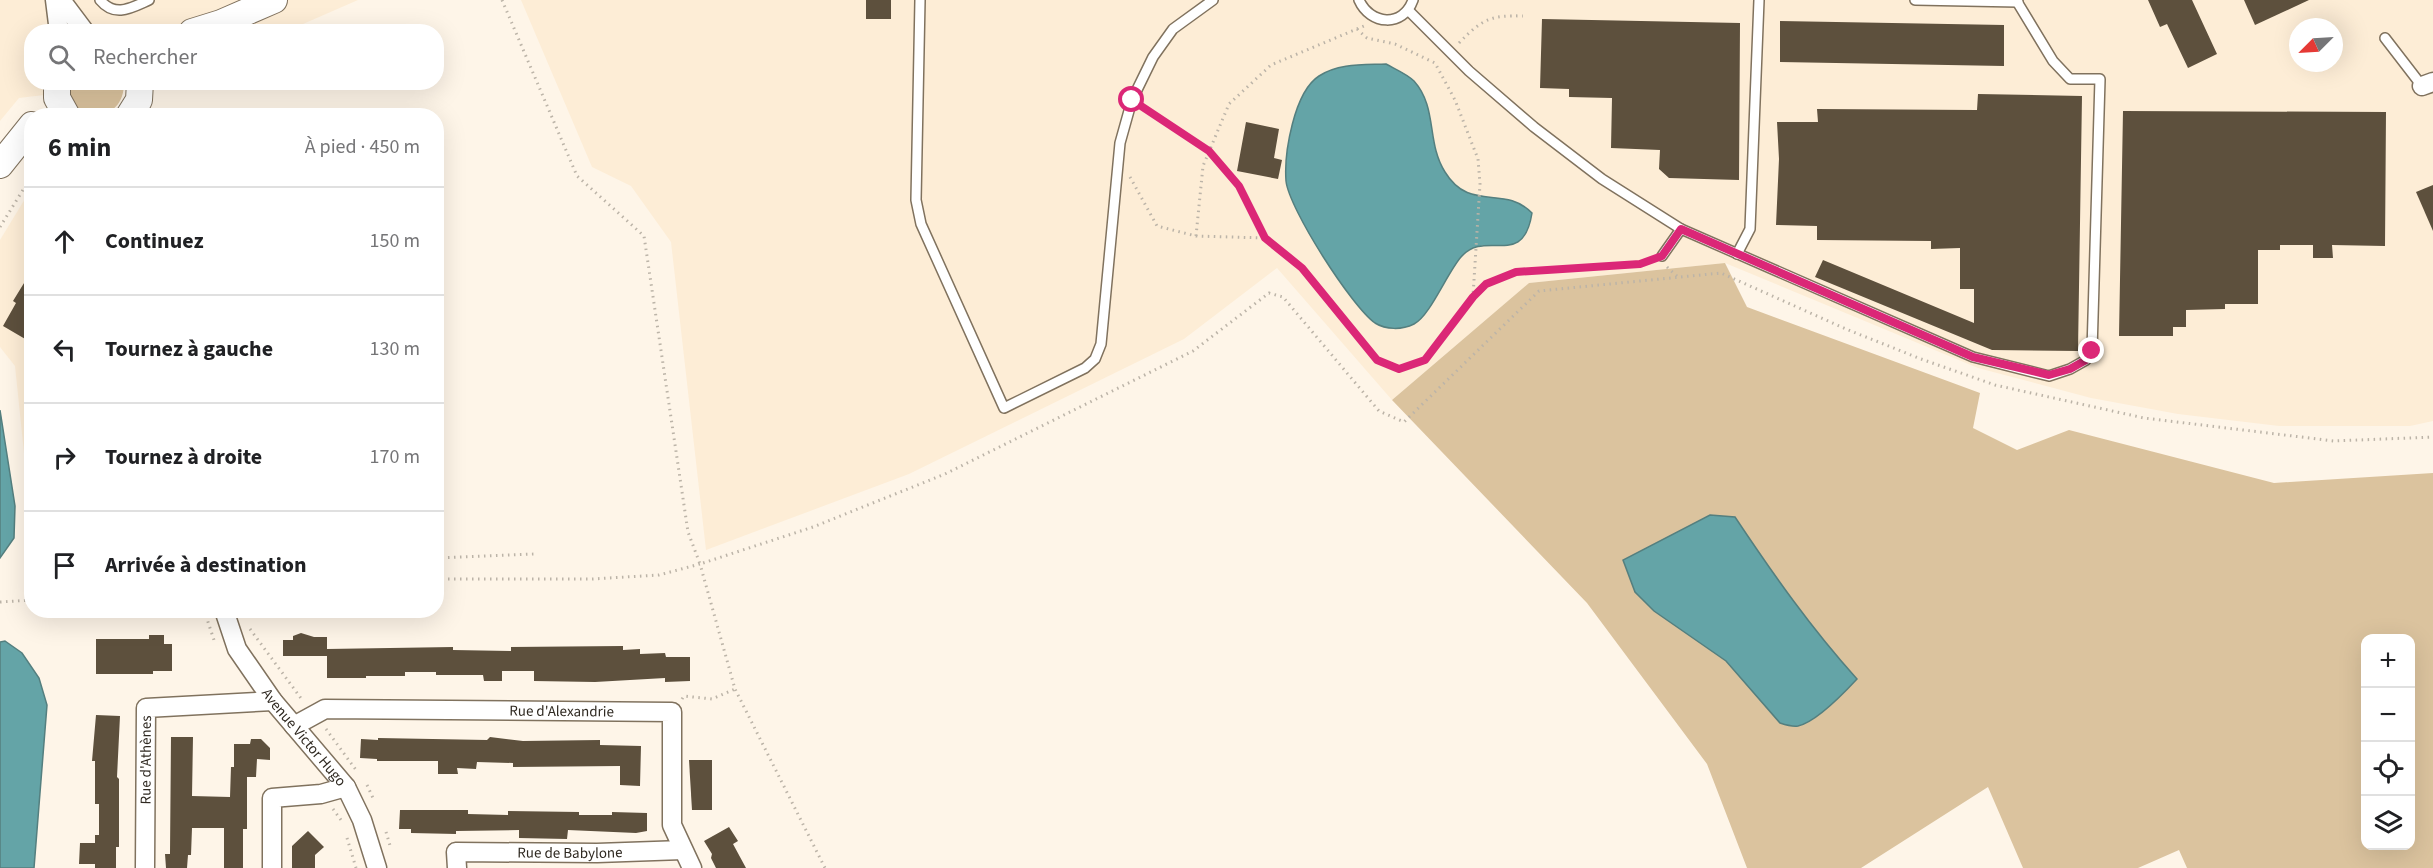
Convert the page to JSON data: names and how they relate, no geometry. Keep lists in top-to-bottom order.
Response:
{
  "streets": {
    "street": [
      "Rue d'Alexandrie",
      "Avenue Victor Hugo",
      "Rue d'Athènes",
      "Rue de Babylone"
    ]
  },
  "crossings": [
    ["Rue d'Alexandrie", "Avenue Victor Hugo"],
    ["Avenue Victor Hugo", "Rue d'Athènes"]
  ],
  "north": "bottom left",
  "page": {
    "search": "Rechercher",
    "heading": ["6 min", "À pied · 450 m"],
    "list": [
      ["Continuez", "150 m"],
      ["Tournez à gauche", "130 m"],
      ["Tournez à droite", "170 m"],
      "Arrivée à destination"
    ],
    "map_buttons": ["+", "−"]
  }
}
